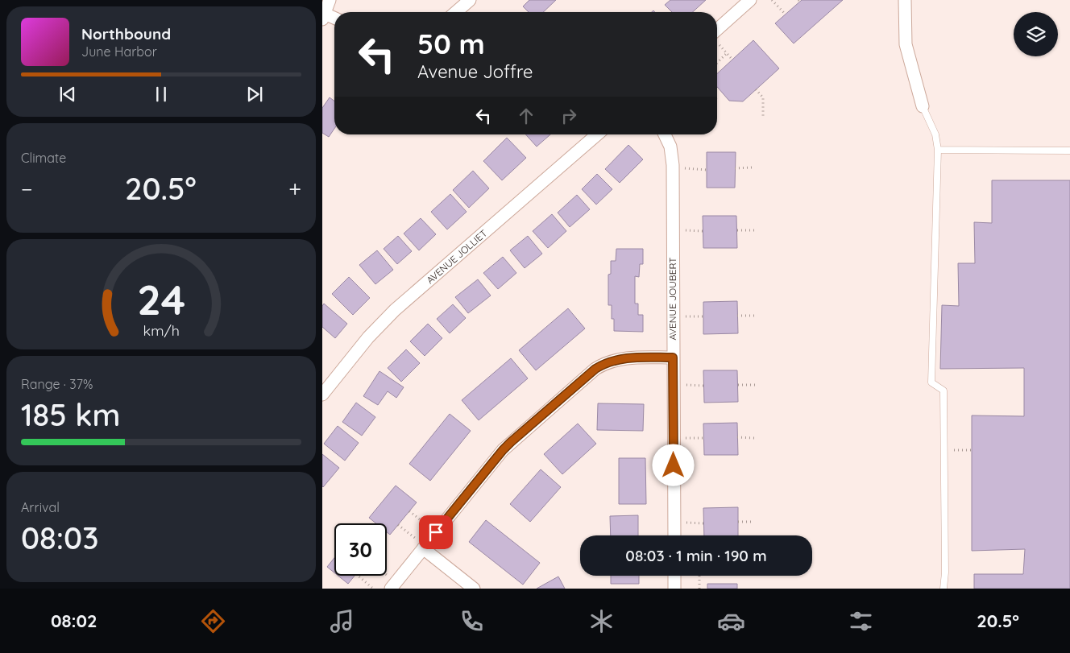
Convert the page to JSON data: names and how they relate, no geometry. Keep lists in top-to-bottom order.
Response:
{
  "streets": {
    "street": ["AVENUE JOLLIET", "AVENUE JOUBERT"]
  },
  "page": {
    "turn": ["50 m", "Avenue Joffre"],
    "song": ["Northbound", "June Harbor"],
    "tile": [
      "Climate",
      ["Range · 37%", "185 km"],
      ["Arrival", "08:03"]
    ],
    "heat": ["−", "20.5°", "+"],
    "limit": "30",
    "trip": "08:03 · 1 min · 190 m",
    "tabs": ["08:02", "20.5°"],
    "gauge": ["24", "km/h"]
  }
}
